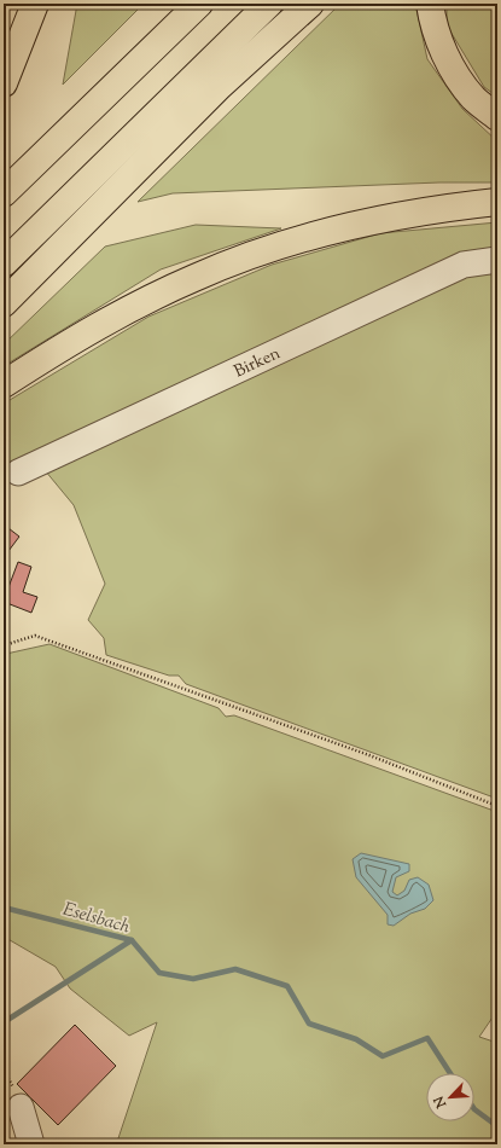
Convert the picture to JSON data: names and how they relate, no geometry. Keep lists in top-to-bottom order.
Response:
{
  "streets": {
    "street": ["Birken"]
  },
  "water": ["Eselsbach"],
  "north": "bottom left"
}
